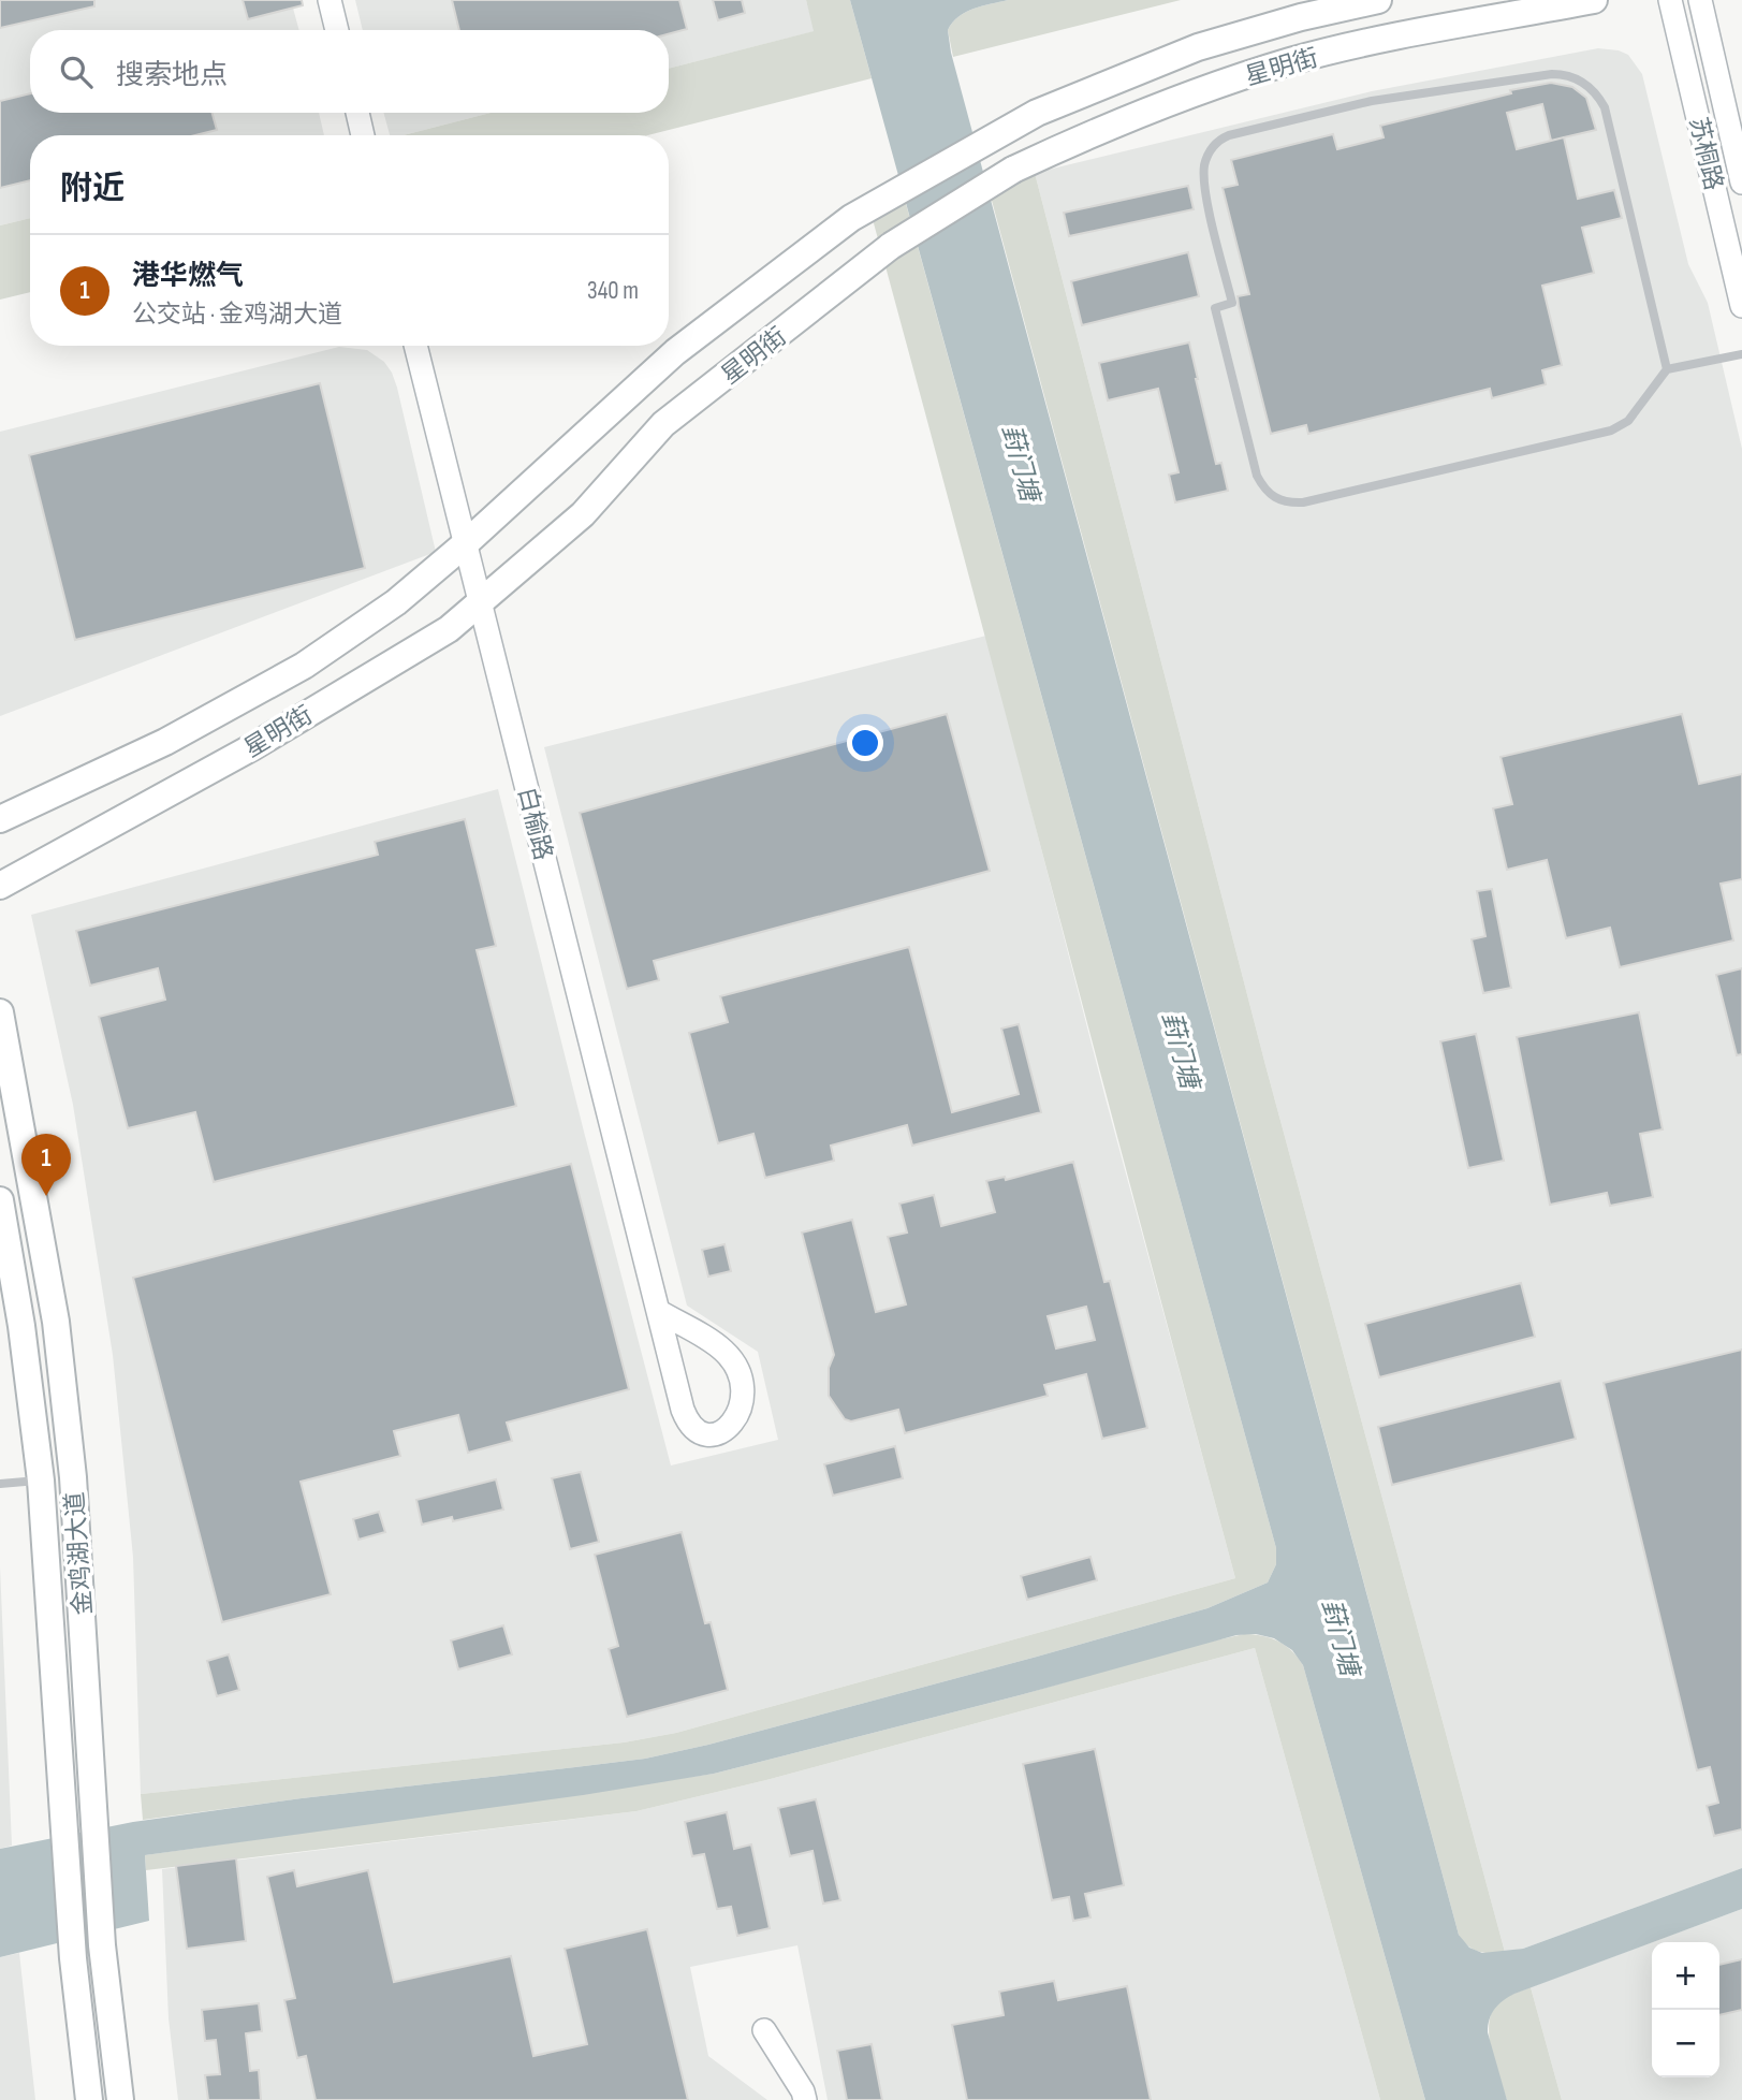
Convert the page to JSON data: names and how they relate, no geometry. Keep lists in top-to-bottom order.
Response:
{
  "streets": {
    "main road": ["星明街", "金鸡湖大道"],
    "street": ["苏桐路", "白榆路"]
  },
  "crossings": [
    ["星明街", "白榆路"]
  ],
  "water": ["葑门塘"],
  "page": {
    "search": "搜索地点",
    "heading": "附近",
    "list": [
      {
        "mark": "1",
        "name": "港华燃气",
        "note": "公交站 · 金鸡湖大道",
        "value": "340 m"
      }
    ],
    "pins": "1",
    "map_buttons": ["+", "−"]
  }
}
